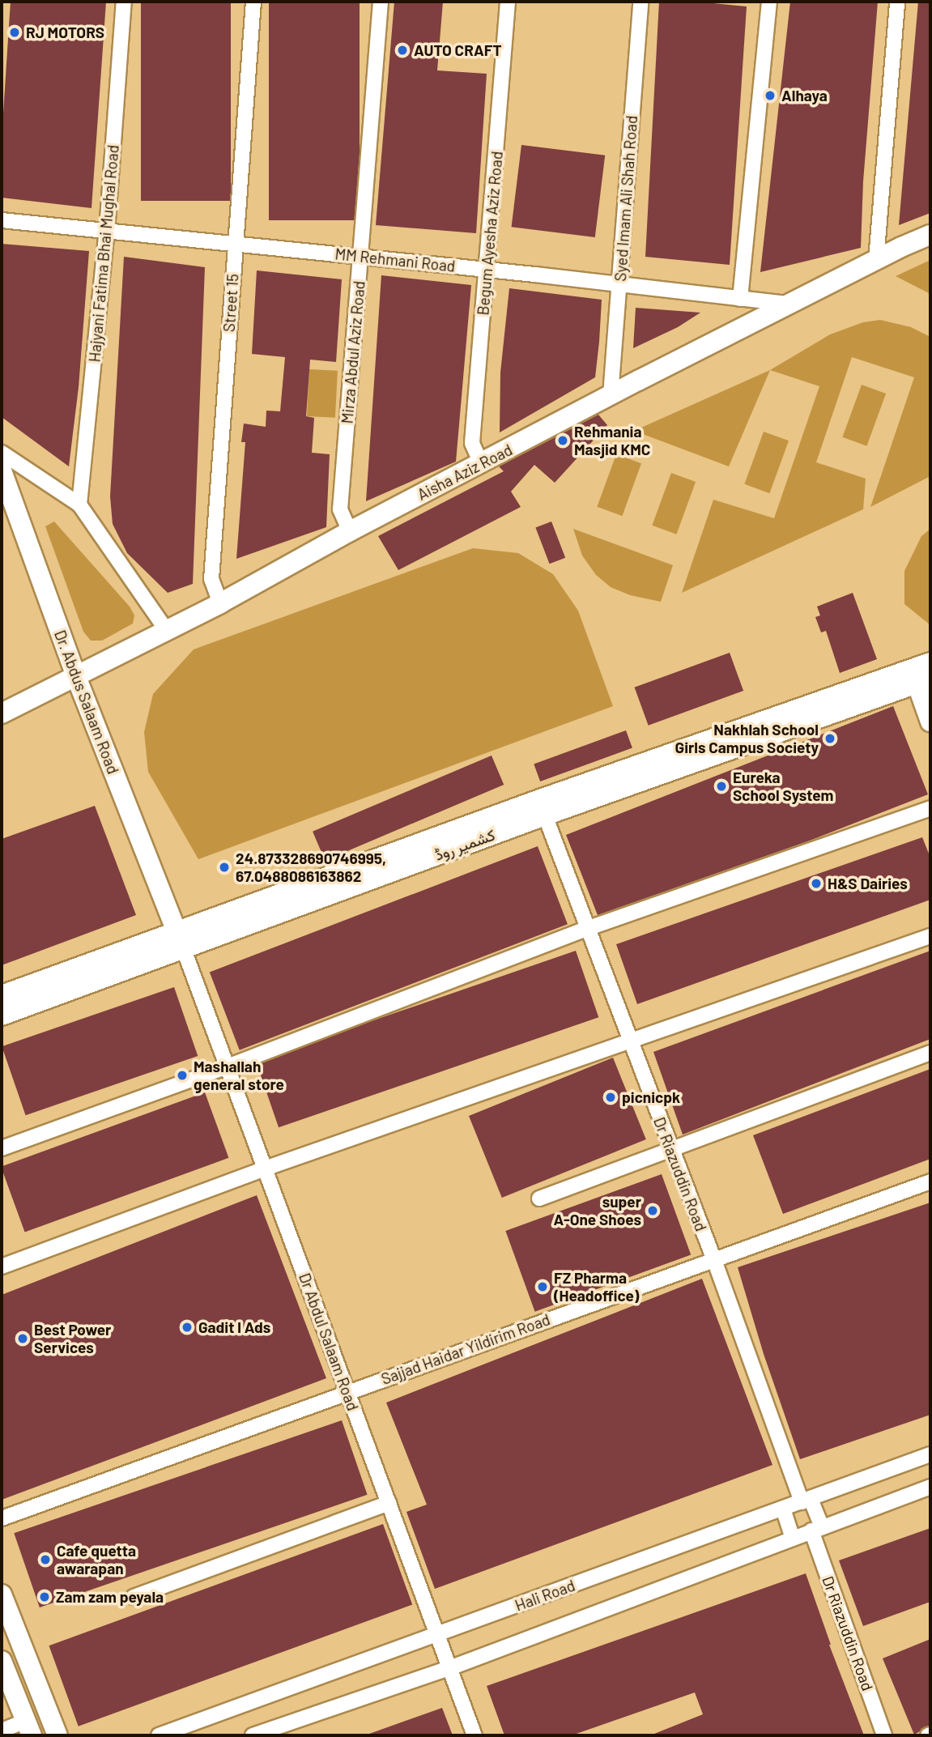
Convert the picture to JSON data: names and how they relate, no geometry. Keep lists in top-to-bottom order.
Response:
{
  "streets": {
    "main road": ["Aisha Aziz Road", "Dr. Abdus Salaam Road", "کشمیر روڈ"],
    "street": [
      "Syed Imam Ali Shah Road",
      "Begum Ayesha Aziz Road",
      "Hajyani Fatima Bhai Mughal Road",
      "MM Rehmani Road",
      "Street 15",
      "Mirza Abdul Aziz Road",
      "Dr Riazuddin Road",
      "Dr Abdul Salaam Road",
      "Sajjad Haidar Yildirim Road",
      "Hali Road"
    ]
  },
  "crossings": [
    ["Syed Imam Ali Shah Road", "MM Rehmani Road"],
    ["Syed Imam Ali Shah Road", "Aisha Aziz Road"],
    ["Begum Ayesha Aziz Road", "MM Rehmani Road"],
    ["Begum Ayesha Aziz Road", "Aisha Aziz Road"],
    ["Hajyani Fatima Bhai Mughal Road", "MM Rehmani Road"],
    ["MM Rehmani Road", "Street 15"],
    ["MM Rehmani Road", "Mirza Abdul Aziz Road"],
    ["MM Rehmani Road", "Aisha Aziz Road"],
    ["Street 15", "Aisha Aziz Road"],
    ["Mirza Abdul Aziz Road", "Aisha Aziz Road"],
    ["Aisha Aziz Road", "Dr. Abdus Salaam Road"],
    ["Dr. Abdus Salaam Road", "کشمیر روڈ"],
    ["Dr. Abdus Salaam Road", "Dr Abdul Salaam Road"],
    ["کشمیر روڈ", "Dr Riazuddin Road"],
    ["کشمیر روڈ", "Dr Abdul Salaam Road"],
    ["Dr Riazuddin Road", "Sajjad Haidar Yildirim Road"],
    ["Dr Riazuddin Road", "Hali Road"],
    ["Dr Abdul Salaam Road", "Sajjad Haidar Yildirim Road"],
    ["Dr Abdul Salaam Road", "Hali Road"]
  ],
  "places": [
    "RJ MOTORS",
    "AUTO CRAFT",
    "Alhaya",
    "Rehmania Masjid KMC",
    "Nakhlah School Girls Campus Society",
    "Eureka School System",
    "24.873328690746995, 67.0488086163862",
    "H&S Dairies",
    "Mashallah general store",
    "picnicpk",
    "super A-One Shoes",
    "FZ Pharma (Headoffice)",
    "Gadit l Ads",
    "Best Power Services",
    "Cafe quetta awarapan",
    "Zam zam peyala"
  ]
}
